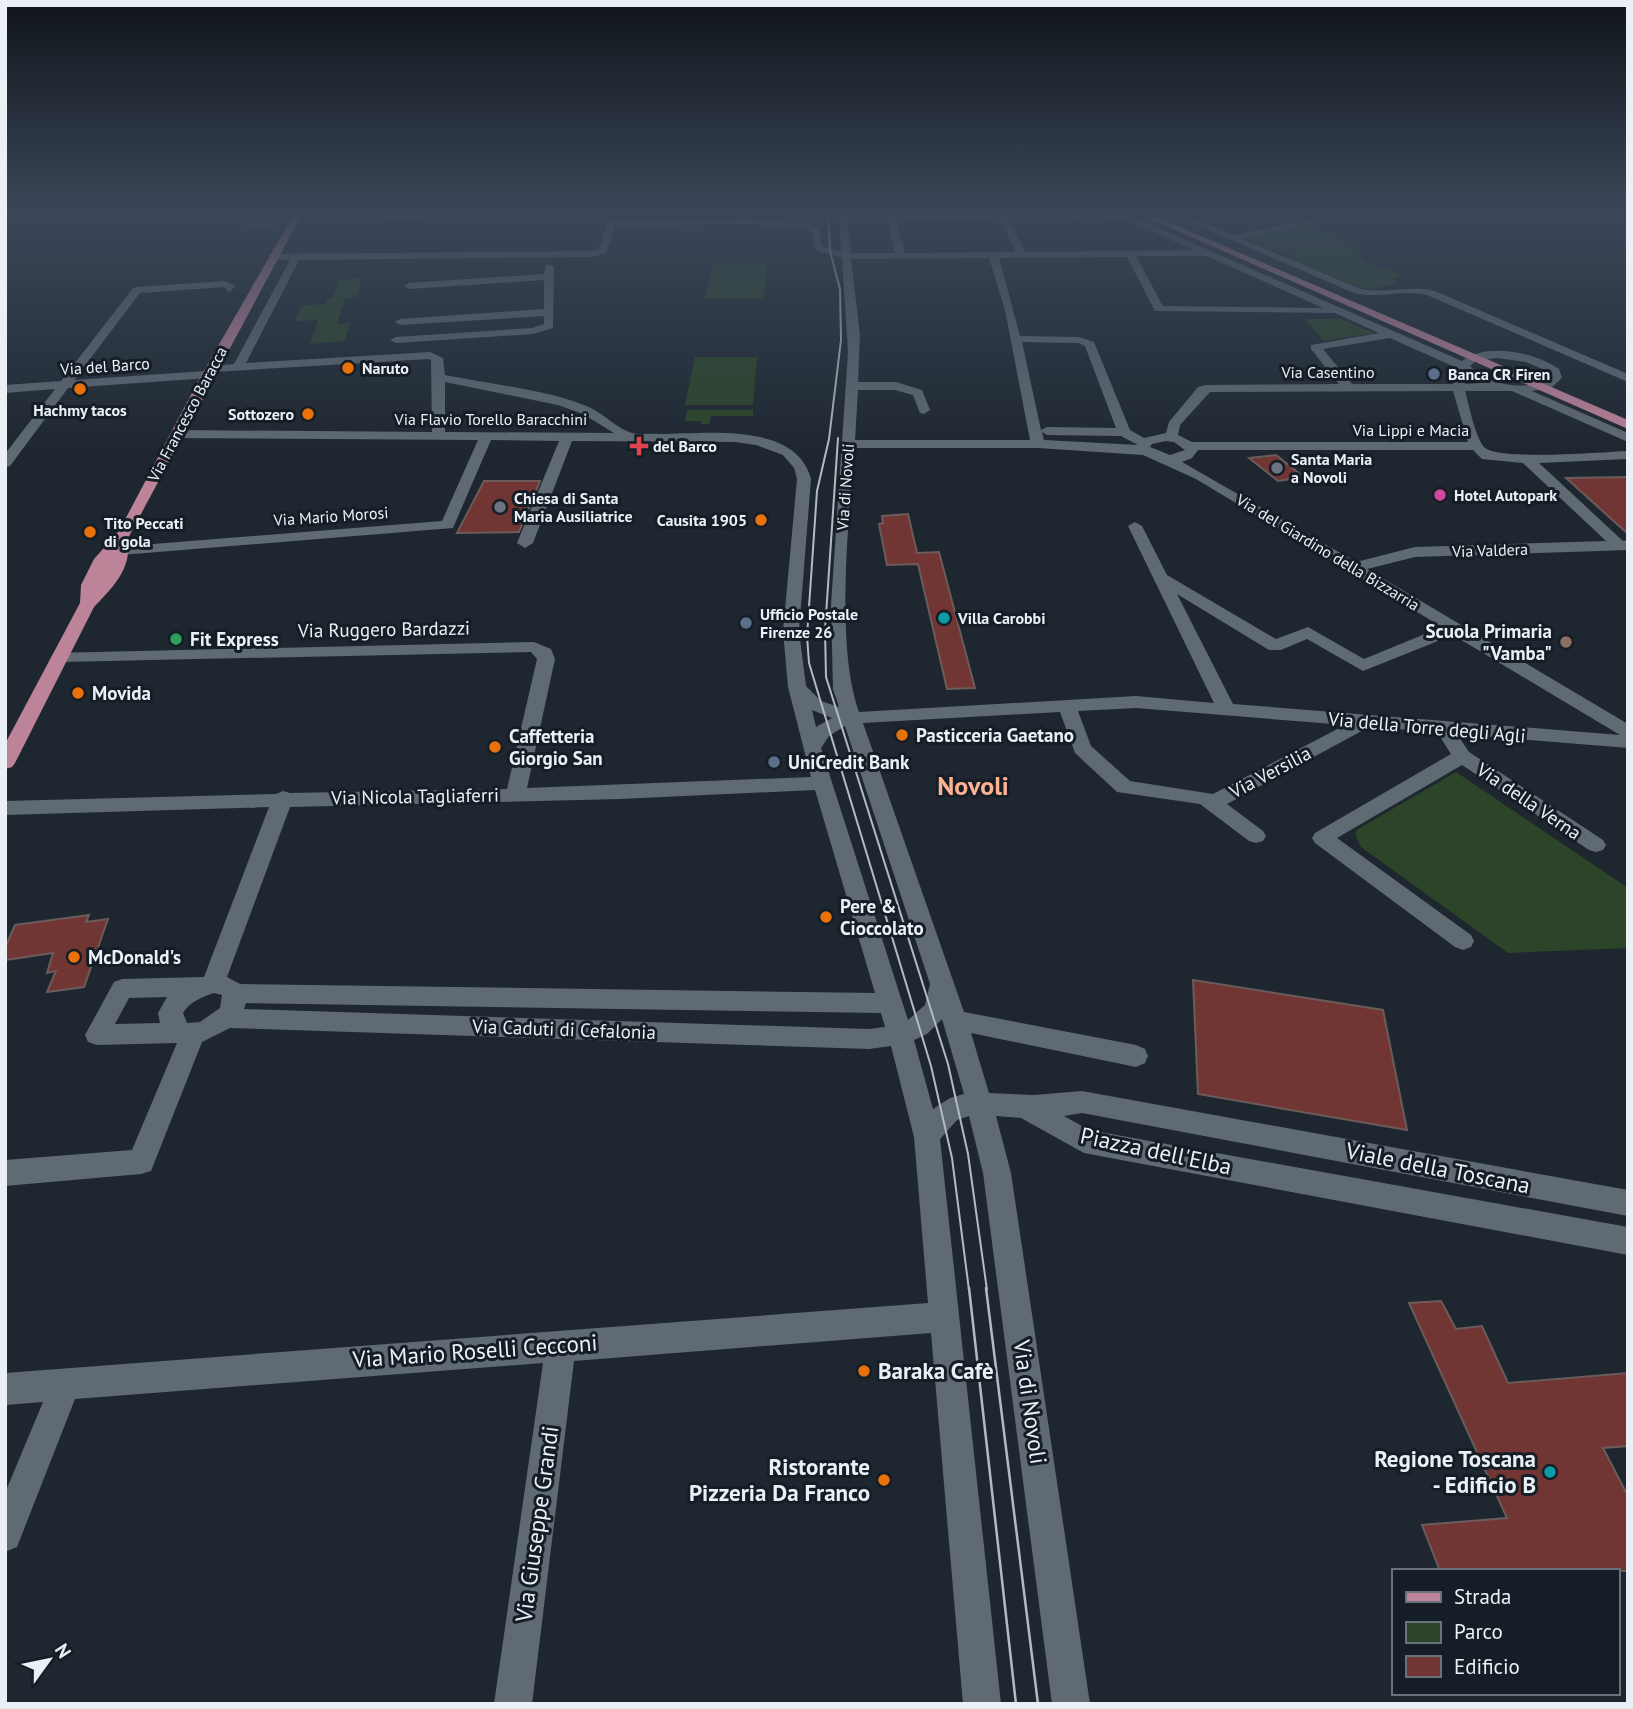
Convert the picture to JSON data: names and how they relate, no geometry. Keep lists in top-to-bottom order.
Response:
{
  "streets": {
    "main road": ["Via Francesco Baracca"],
    "street": [
      "Via del Barco",
      "Via Casentino",
      "Via Flavio Torello Baracchini",
      "Via Lippi e Macia",
      "Via di Novoli",
      "Via Mario Morosi",
      "Via Valdera",
      "Via del Giardino della Bizzarria",
      "Via Ruggero Bardazzi",
      "Via della Torre degli Agli",
      "Via Versilia",
      "Via Nicola Tagliaferri",
      "Via della Verna",
      "Via Caduti di Cefalonia",
      "Piazza dell'Elba",
      "Viale della Toscana",
      "Via Mario Roselli Cecconi",
      "Via Giuseppe Grandi"
    ]
  },
  "crossings": [
    ["Via del Barco", "Via Francesco Baracca"],
    ["Via Casentino", "Via Lippi e Macia"],
    ["Via Francesco Baracca", "Via Flavio Torello Baracchini"],
    ["Via Francesco Baracca", "Via Mario Morosi"],
    ["Via Francesco Baracca", "Via Ruggero Bardazzi"],
    ["Via Flavio Torello Baracchini", "Via Mario Morosi"],
    ["Via Lippi e Macia", "Via di Novoli"],
    ["Via Lippi e Macia", "Via del Giardino della Bizzarria"],
    ["Via di Novoli", "Via della Torre degli Agli"],
    ["Via di Novoli", "Piazza dell'Elba"],
    ["Via Valdera", "Via del Giardino della Bizzarria"],
    ["Via Ruggero Bardazzi", "Via Nicola Tagliaferri"],
    ["Via della Torre degli Agli", "Via Versilia"],
    ["Piazza dell'Elba", "Viale della Toscana"],
    ["Via Mario Roselli Cecconi", "Via Giuseppe Grandi"]
  ],
  "districts": ["Novoli"],
  "places": {
    "other": [
      "Naruto",
      "Banca CR Firen",
      "Hachmy tacos",
      "Sottozero",
      "Santa Maria a Novoli",
      "Hotel Autopark",
      "Chiesa di Santa Maria Ausiliatrice",
      "Causita 1905",
      "Tito Peccati di gola",
      "Villa Carobbi",
      "Ufficio Postale Firenze 26",
      "Fit Express",
      "Scuola Primaria \"Vamba\"",
      "Movida",
      "Pasticceria Gaetano",
      "Caffetteria Giorgio San",
      "UniCredit Bank",
      "Pere & Cioccolato",
      "McDonald's",
      "Baraka Cafè",
      "Regione Toscana - Edificio B",
      "Ristorante Pizzeria Da Franco"
    ],
    "health": ["del Barco"]
  },
  "legend": ["Strada", "Parco", "Edificio"],
  "north": "top right"
}
